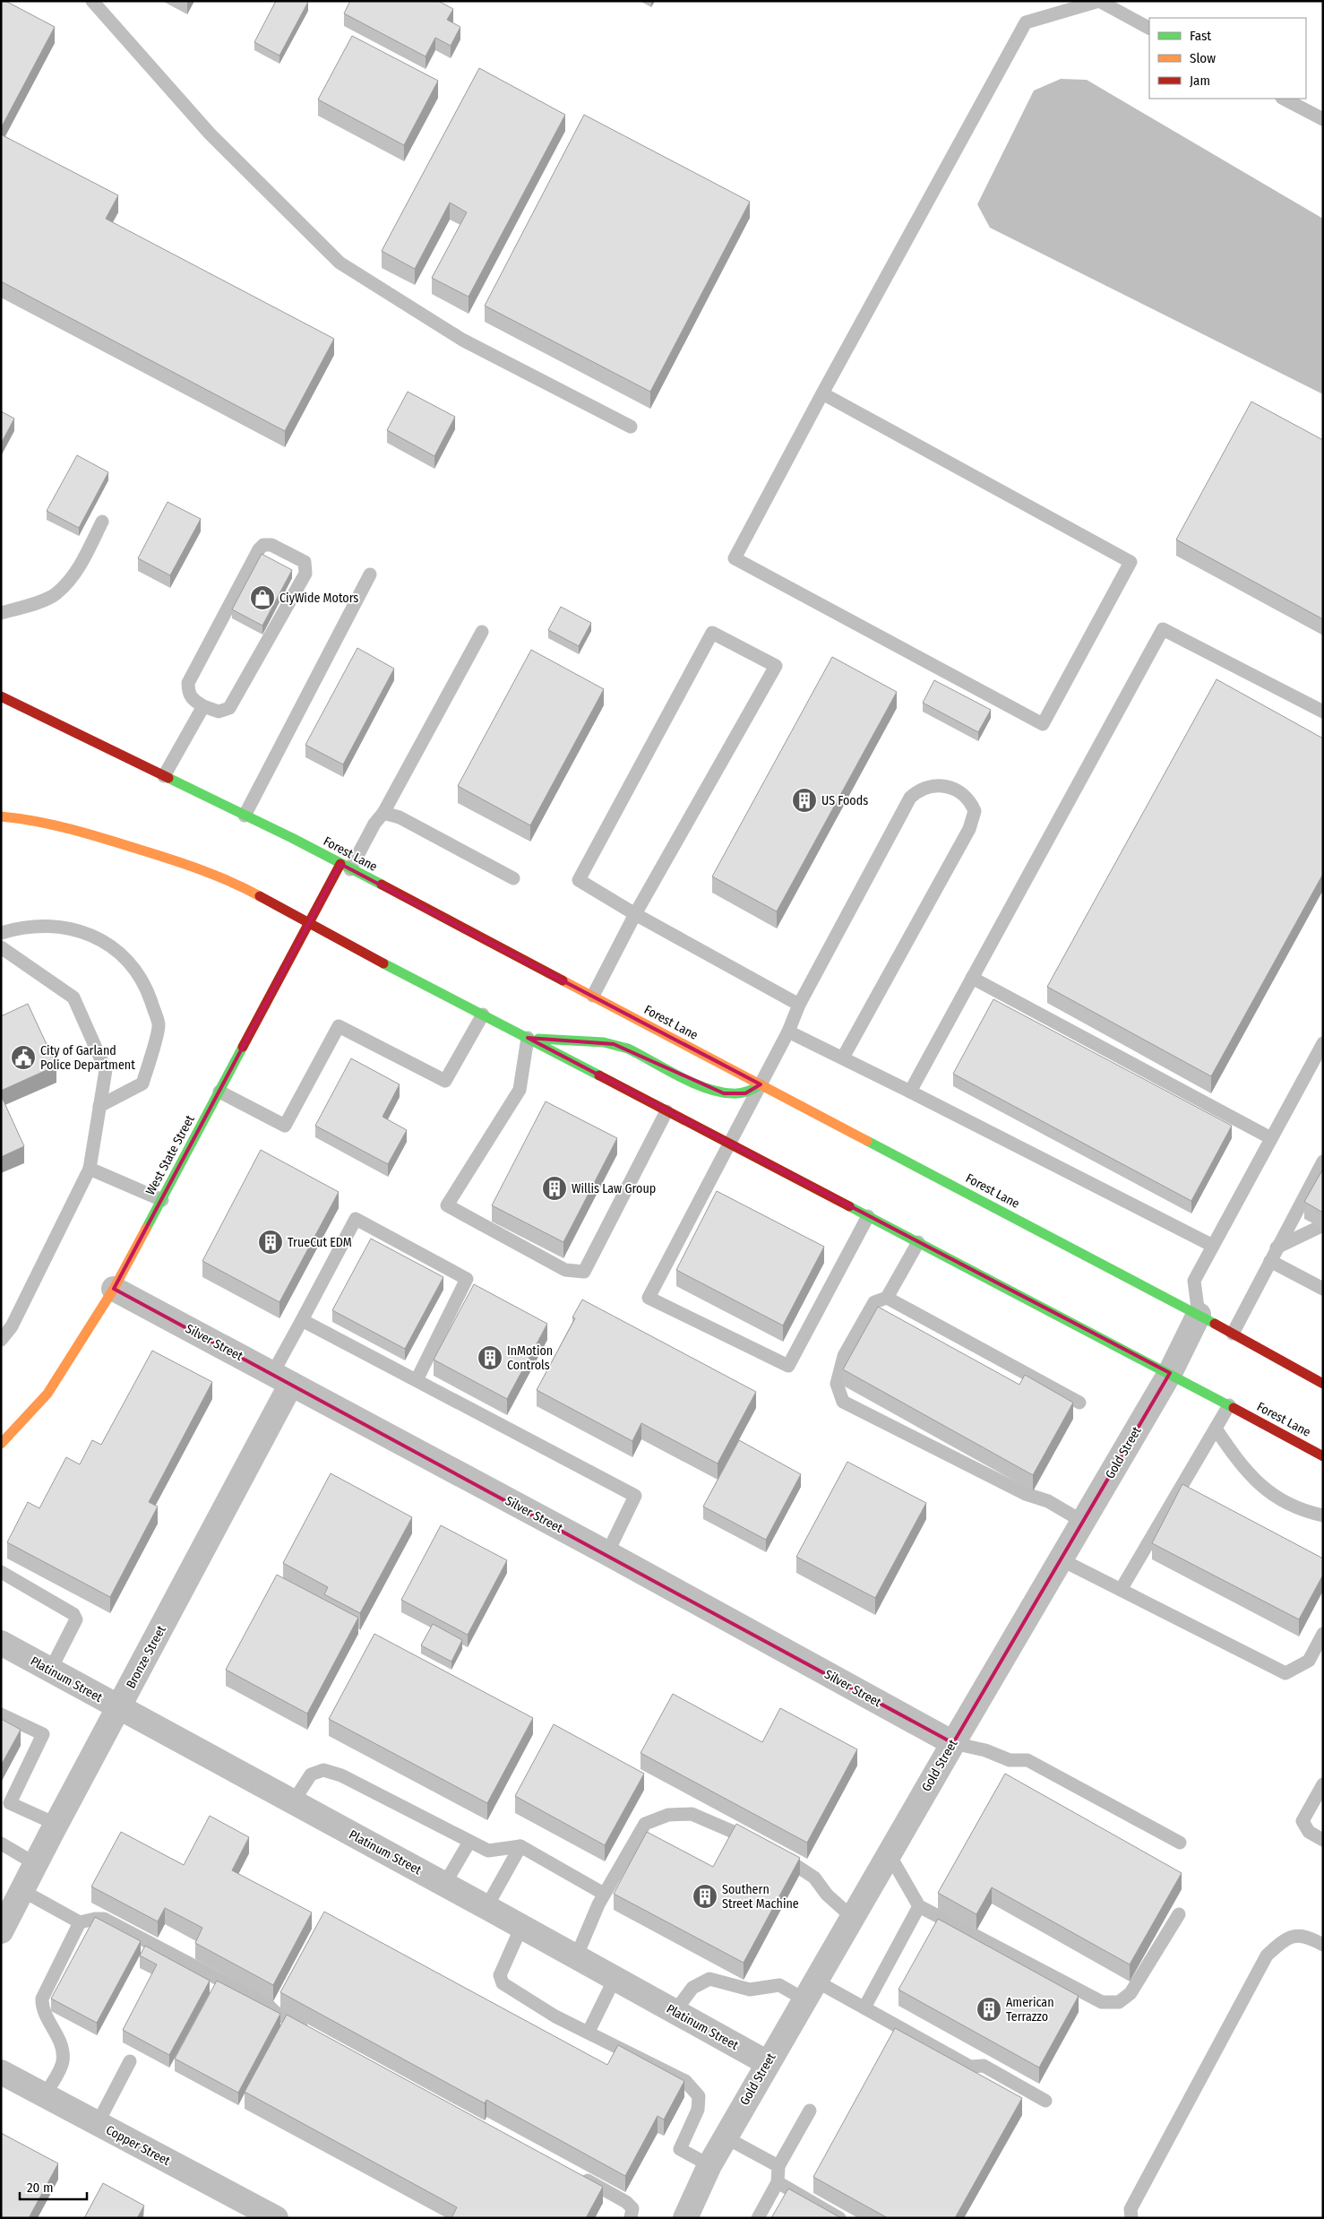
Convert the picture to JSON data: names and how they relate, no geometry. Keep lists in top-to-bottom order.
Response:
{
  "streets": {
    "main road": ["Forest Lane", "West State Street"],
    "street": [
      "Silver Street",
      "Gold Street",
      "Bronze Street",
      "Platinum Street",
      "Copper Street"
    ]
  },
  "crossings": [
    ["Forest Lane", "West State Street"],
    ["Forest Lane", "Gold Street"],
    ["West State Street", "Silver Street"],
    ["Silver Street", "Gold Street"],
    ["Silver Street", "Bronze Street"],
    ["Gold Street", "Platinum Street"],
    ["Bronze Street", "Platinum Street"]
  ],
  "places": {
    "shop": ["CiyWide Motors"],
    "building": [
      "US Foods",
      "Willis Law Group",
      "TrueCut EDM",
      "InMotion Controls",
      "Southern Street Machine",
      "American Terrazzo"
    ],
    "public building": ["City of Garland Police Department"]
  },
  "legend": ["Fast", "Slow", "Jam"],
  "scale_bar": "20 m"
}
